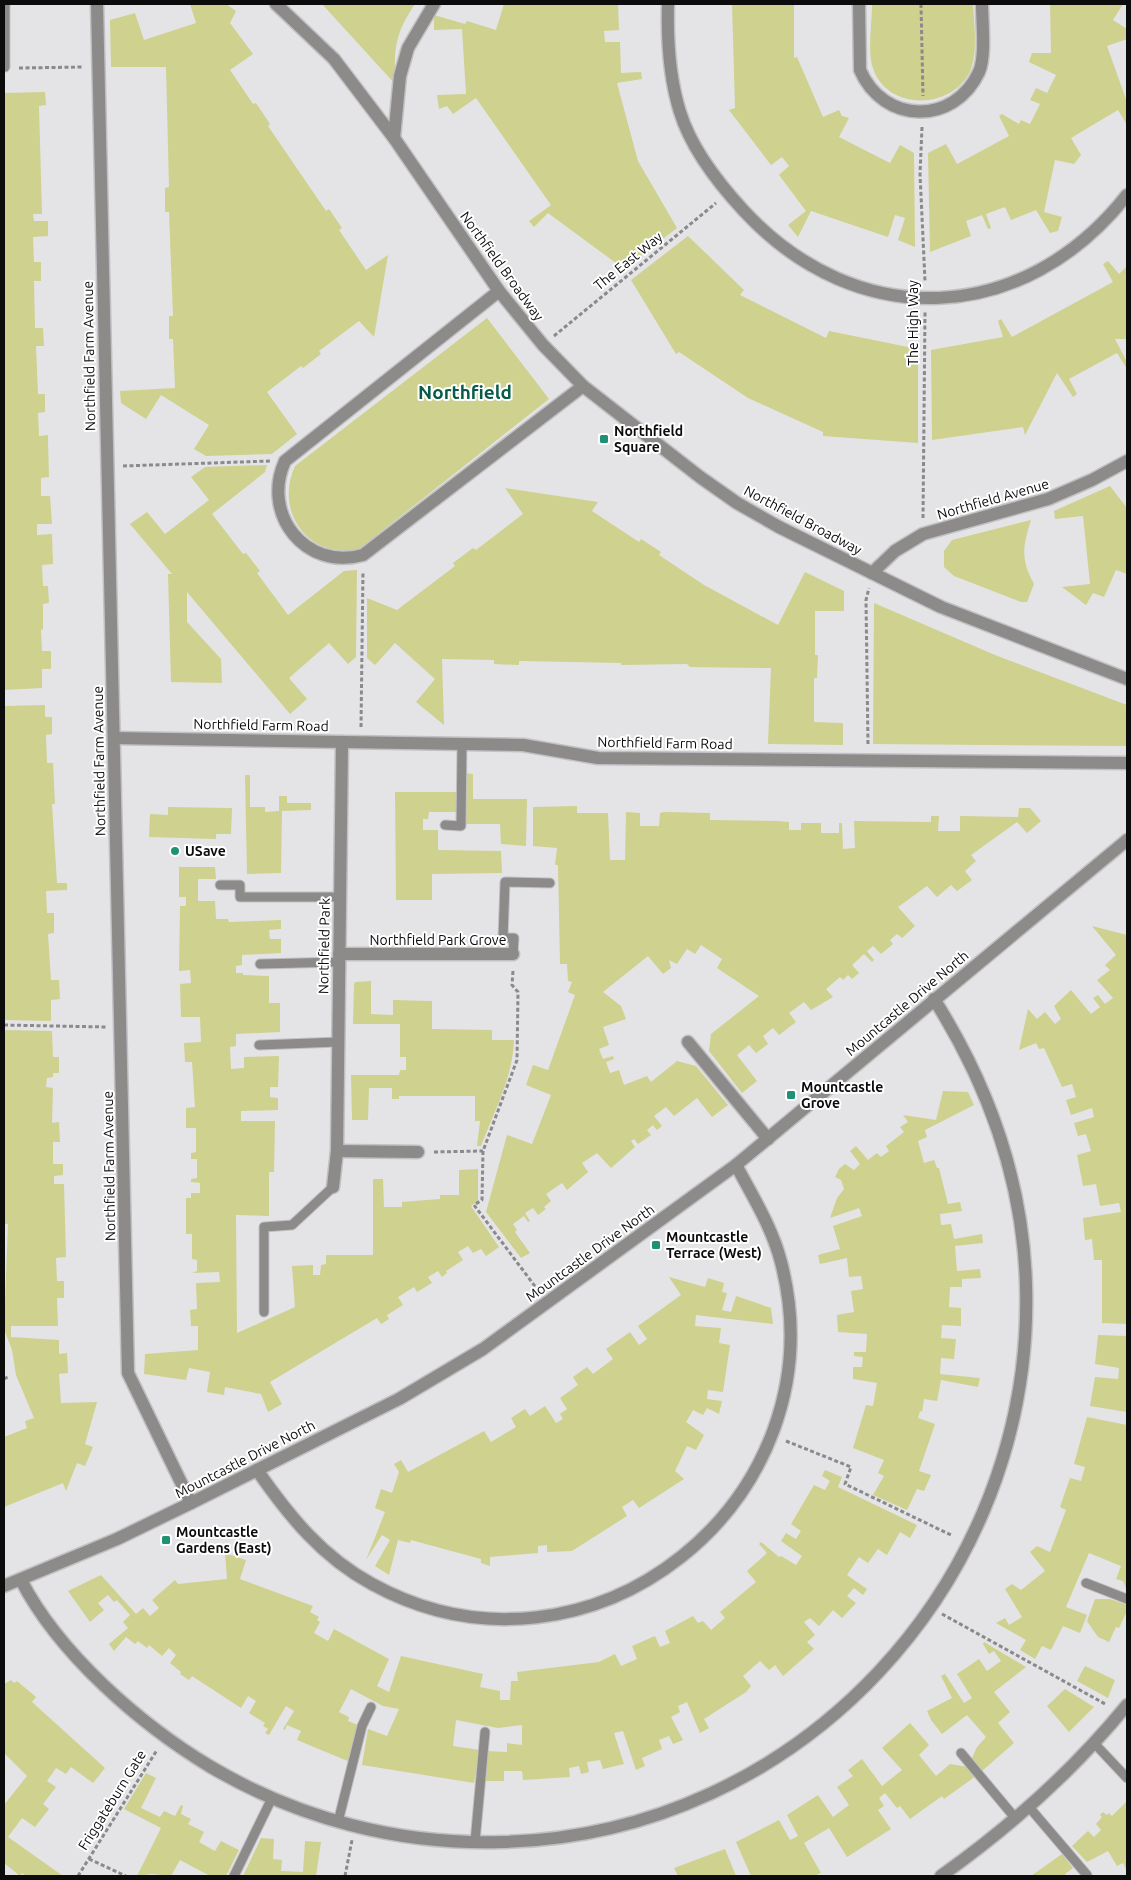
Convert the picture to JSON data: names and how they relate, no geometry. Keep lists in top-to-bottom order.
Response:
{
  "streets": {
    "street": [
      "Northfield Broadway",
      "Northfield Farm Avenue",
      "Northfield Avenue",
      "Northfield Farm Road",
      "Northfield Park Grove",
      "Northfield Park",
      "Mountcastle Drive North"
    ],
    "path": ["The East Way", "The High Way", "Friggateburn Gate"]
  },
  "crossings": [
    ["The East Way", "Northfield Broadway"],
    ["Northfield Broadway", "Northfield Avenue"],
    ["The High Way", "Northfield Avenue"],
    ["Northfield Farm Avenue", "Northfield Farm Road"],
    ["Northfield Farm Avenue", "Mountcastle Drive North"],
    ["Northfield Farm Road", "Northfield Park"],
    ["Northfield Park Grove", "Northfield Park"],
    ["Northfield Park Grove", "Mountcastle Drive North"]
  ],
  "districts": ["Northfield"],
  "places": {
    "transit": [
      "Northfield Square",
      "Mountcastle Grove",
      "Mountcastle Terrace (West)",
      "Mountcastle Gardens (East)"
    ],
    "other": ["USave"]
  }
}
